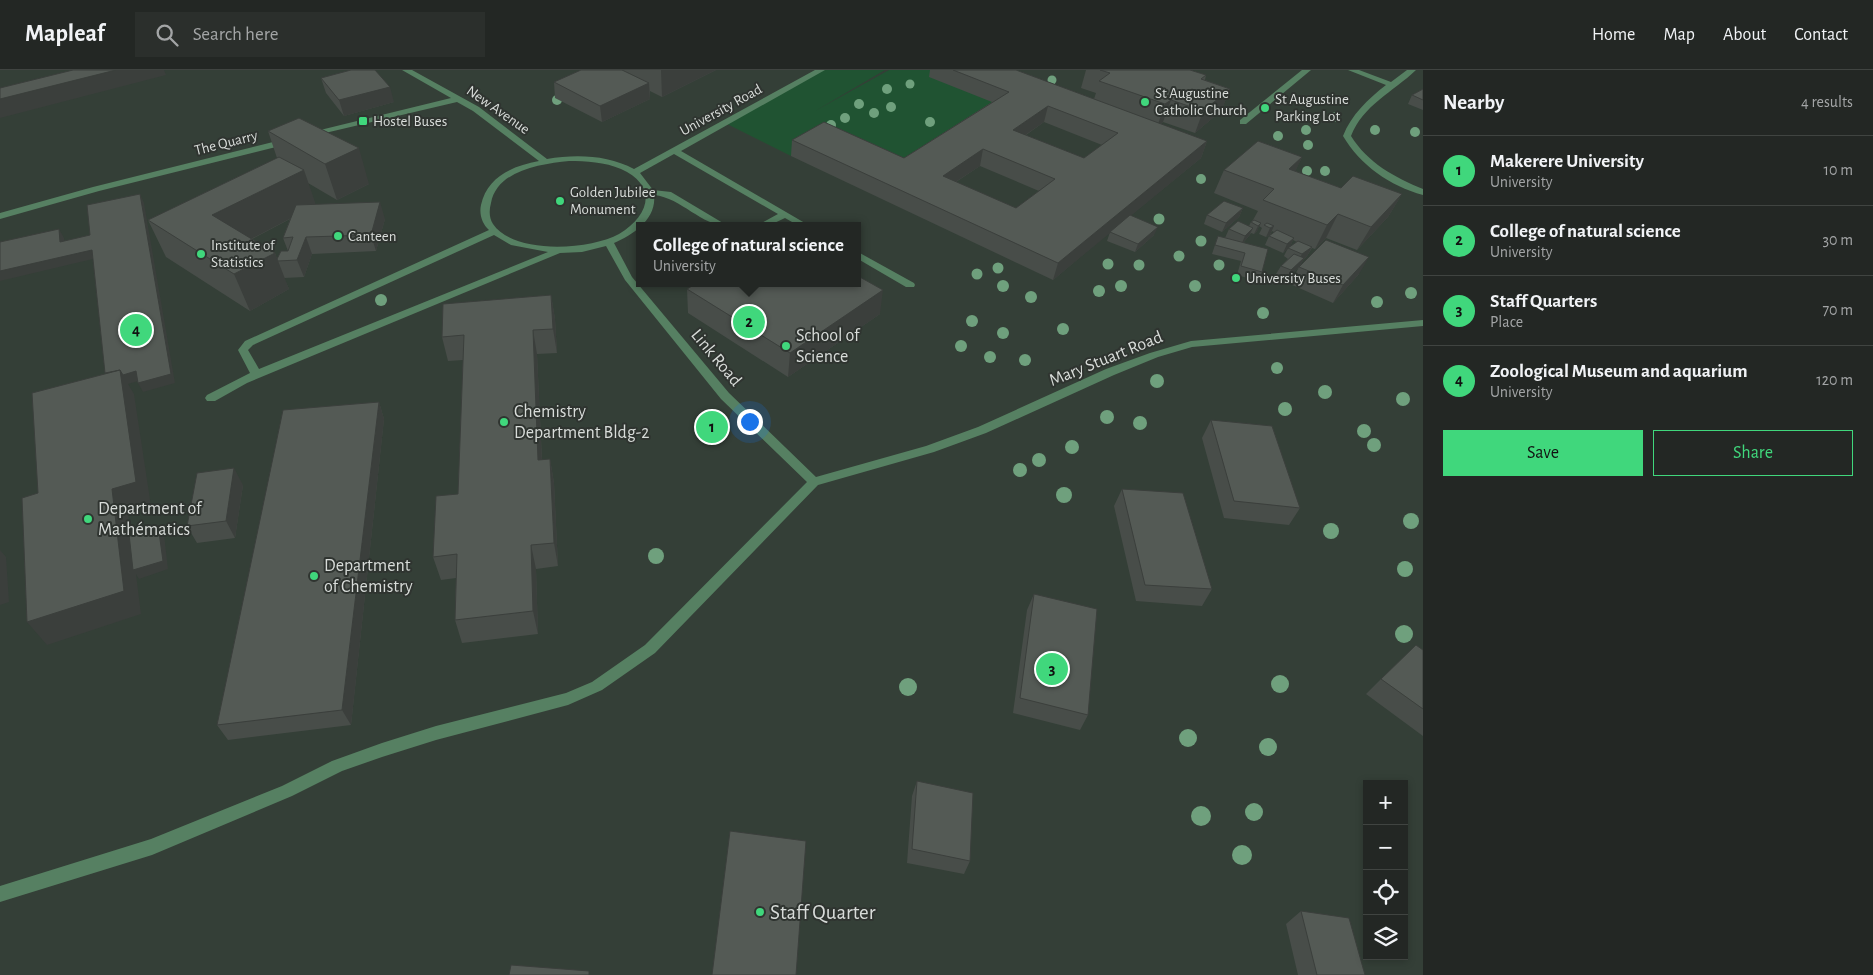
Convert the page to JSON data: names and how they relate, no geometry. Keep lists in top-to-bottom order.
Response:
{
  "streets": {
    "lane": [
      "New Avenue",
      "University Road",
      "The Quarry",
      "Link Road",
      "Mary Stuart Road"
    ]
  },
  "crossings": [
    ["New Avenue", "The Quarry"],
    ["Link Road", "Mary Stuart Road"]
  ],
  "places": {
    "other": [
      "St Augustine Catholic Church",
      "St Augustine Parking Lot",
      "Golden Jubilee Monument",
      "Canteen",
      "Institute of Statistics",
      "University Buses",
      "School of Science",
      "Chemistry Department Bldg-2",
      "Department of Mathématics",
      "Department of Chemistry",
      "Staff Quarter"
    ],
    "transit": ["Hostel Buses"]
  },
  "page": {
    "header": "Mapleaf",
    "search": "Search here",
    "nav": [
      "Home",
      "Map",
      "About",
      "Contact"
    ],
    "heading": ["Nearby", "4 results"],
    "list": [
      {
        "mark": "1",
        "name": "Makerere University",
        "note": "University",
        "value": "10 m"
      },
      {
        "mark": "2",
        "name": "College of natural science",
        "note": "University",
        "value": "30 m"
      },
      {
        "mark": "3",
        "name": "Staff Quarters",
        "note": "Place",
        "value": "70 m"
      },
      {
        "mark": "4",
        "name": "Zoological Museum and aquarium",
        "note": "University",
        "value": "120 m"
      }
    ],
    "popup": ["College of natural science", "University"],
    "pins": [
      "2",
      "4",
      "1",
      "3"
    ],
    "buttons": ["Save", "Share"],
    "map_buttons": ["+", "−"]
  }
}
